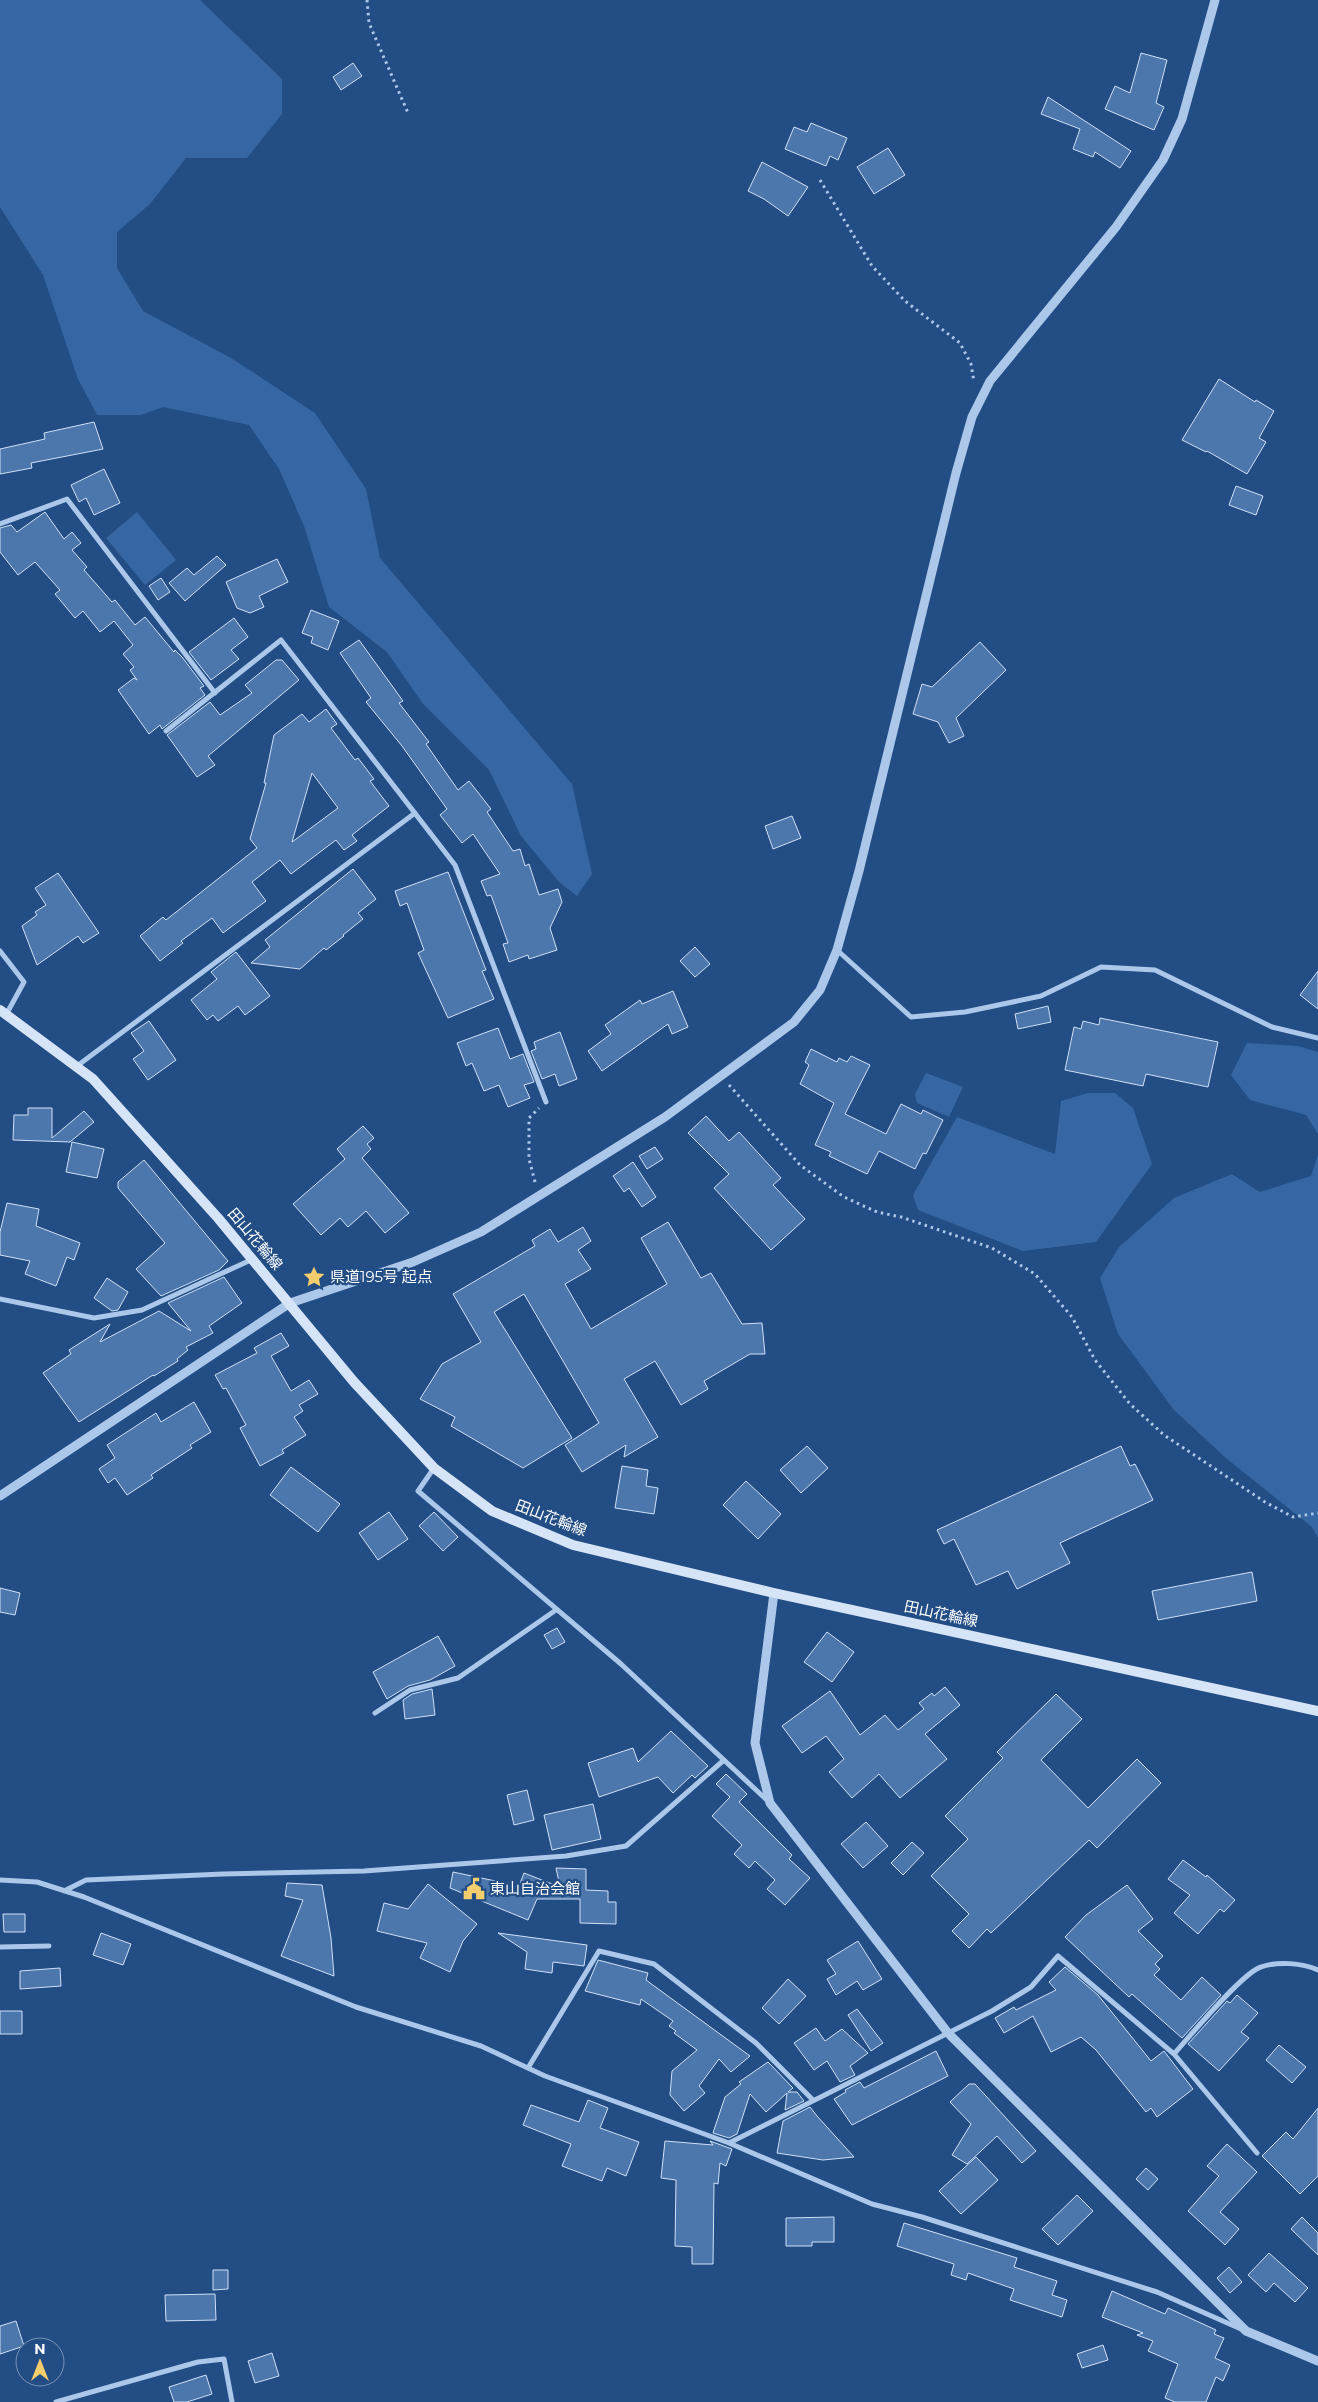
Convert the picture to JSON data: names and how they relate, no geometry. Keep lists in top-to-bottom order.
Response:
{
  "streets": {
    "main road": ["田山花輪線"]
  },
  "places": {
    "place": ["県道195号 起点"],
    "public building": ["東山自治会館"]
  },
  "north": "top"
}
